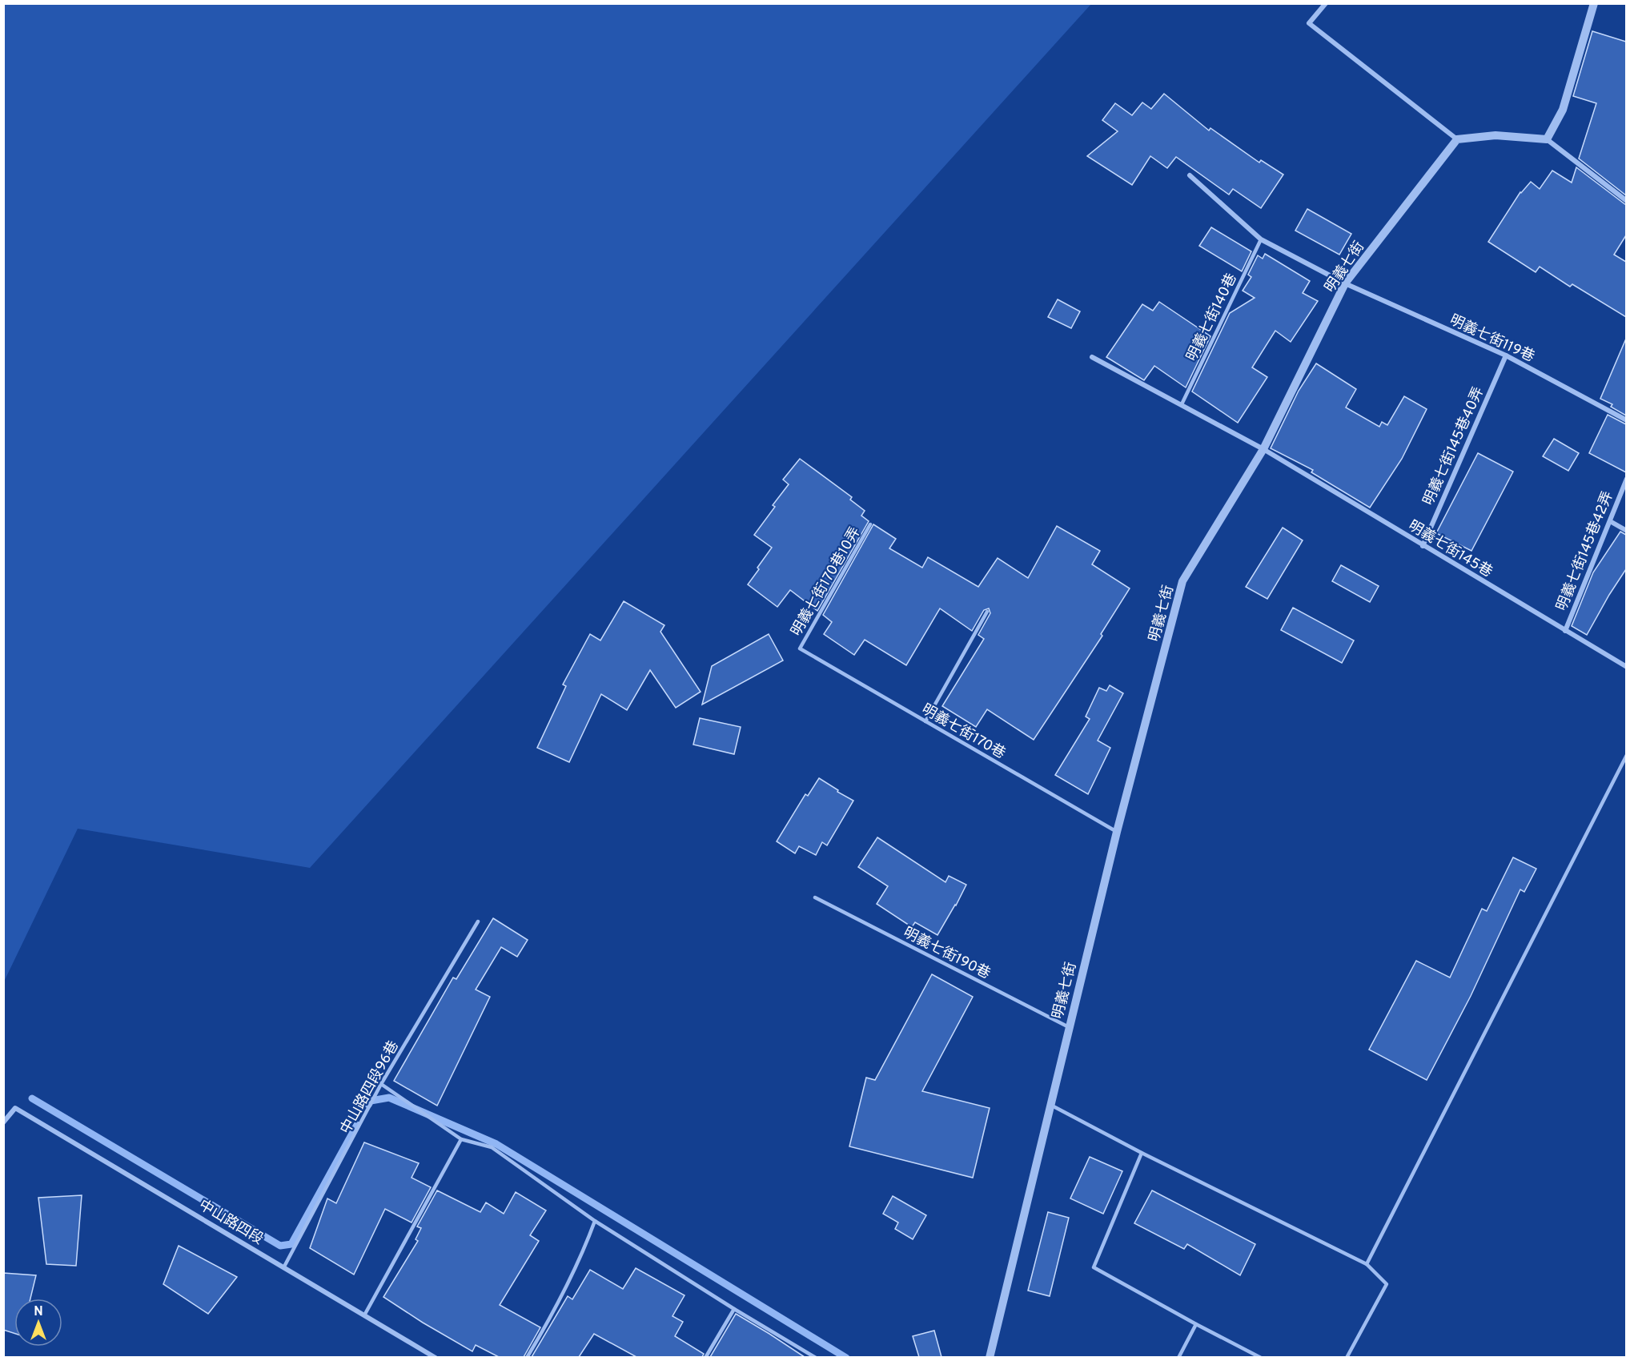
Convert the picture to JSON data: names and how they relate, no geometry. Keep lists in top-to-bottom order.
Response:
{
  "streets": {
    "street": [
      "明義七街",
      "明義七街119巷",
      "明義七街145巷40弄",
      "明義七街145巷",
      "明義七街145巷42弄",
      "中山路四段"
    ],
    "lane": [
      "明義七街140巷",
      "明義七街170巷10弄",
      "明義七街170巷",
      "明義七街190巷",
      "中山路四段96巷"
    ]
  },
  "crossings": [
    ["明義七街", "明義七街119巷"],
    ["明義七街", "明義七街145巷"],
    ["明義七街", "明義七街170巷"],
    ["明義七街", "明義七街190巷"],
    ["明義七街140巷", "明義七街119巷"],
    ["明義七街140巷", "明義七街145巷"],
    ["明義七街119巷", "明義七街145巷40弄"],
    ["明義七街145巷40弄", "明義七街145巷"],
    ["明義七街145巷", "明義七街145巷42弄"],
    ["明義七街170巷10弄", "明義七街170巷"],
    ["中山路四段96巷", "中山路四段"]
  ],
  "north": "top"
}
